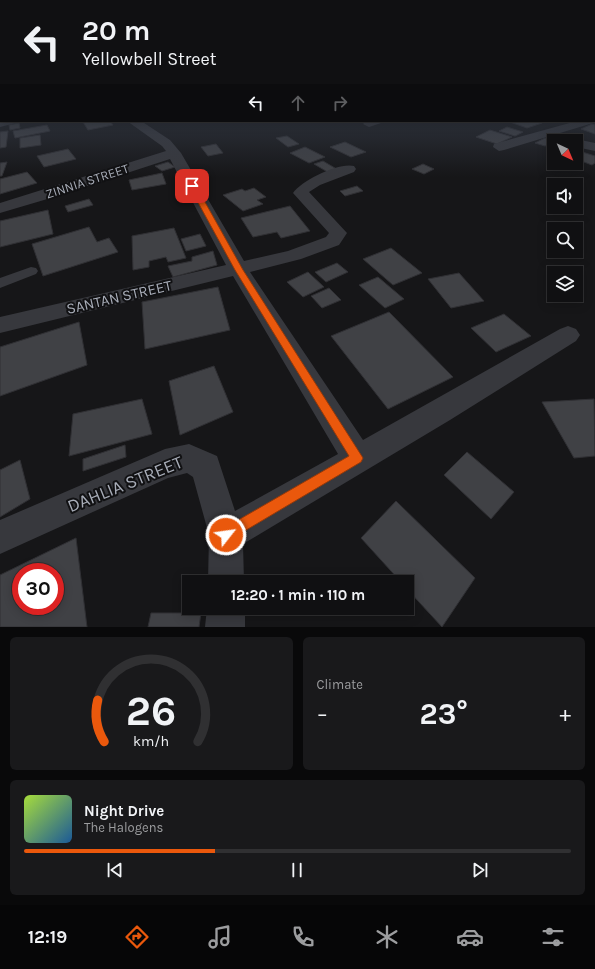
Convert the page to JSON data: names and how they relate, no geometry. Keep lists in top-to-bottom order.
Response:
{
  "streets": {
    "street": ["ZINNIA STREET", "SANTAN STREET", "DAHLIA STREET"]
  },
  "north": "bottom right",
  "page": {
    "turn": ["20 m", "Yellowbell Street"],
    "limit": "30",
    "trip": "12:20 · 1 min · 110 m",
    "tile": "Climate",
    "heat": ["−", "23°", "+"],
    "song": ["Night Drive", "The Halogens"],
    "tabs": "12:19",
    "gauge": ["26", "km/h"]
  }
}
